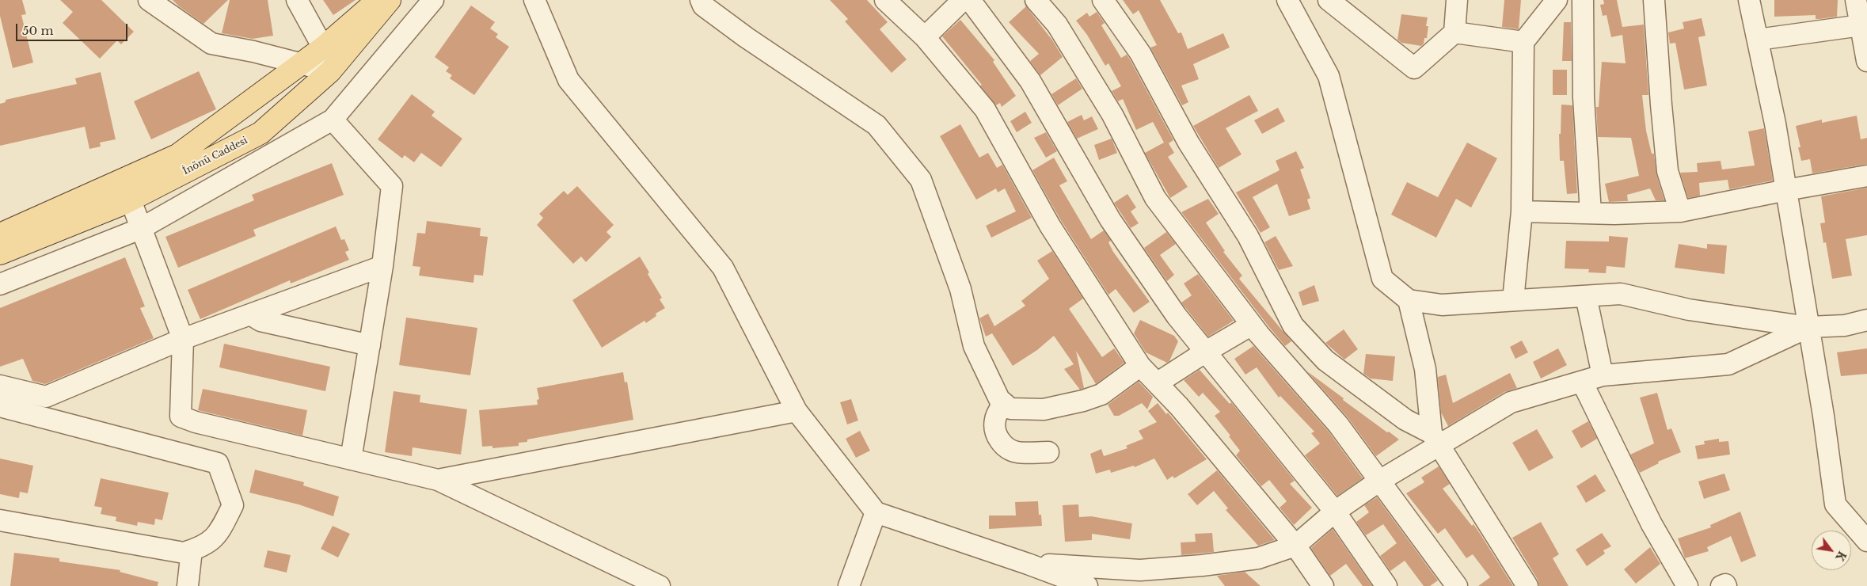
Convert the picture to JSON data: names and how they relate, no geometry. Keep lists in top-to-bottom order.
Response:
{
  "streets": {
    "main road": ["İnönü Caddesi"]
  },
  "scale_bar": "50 m",
  "north": "bottom right"
}
